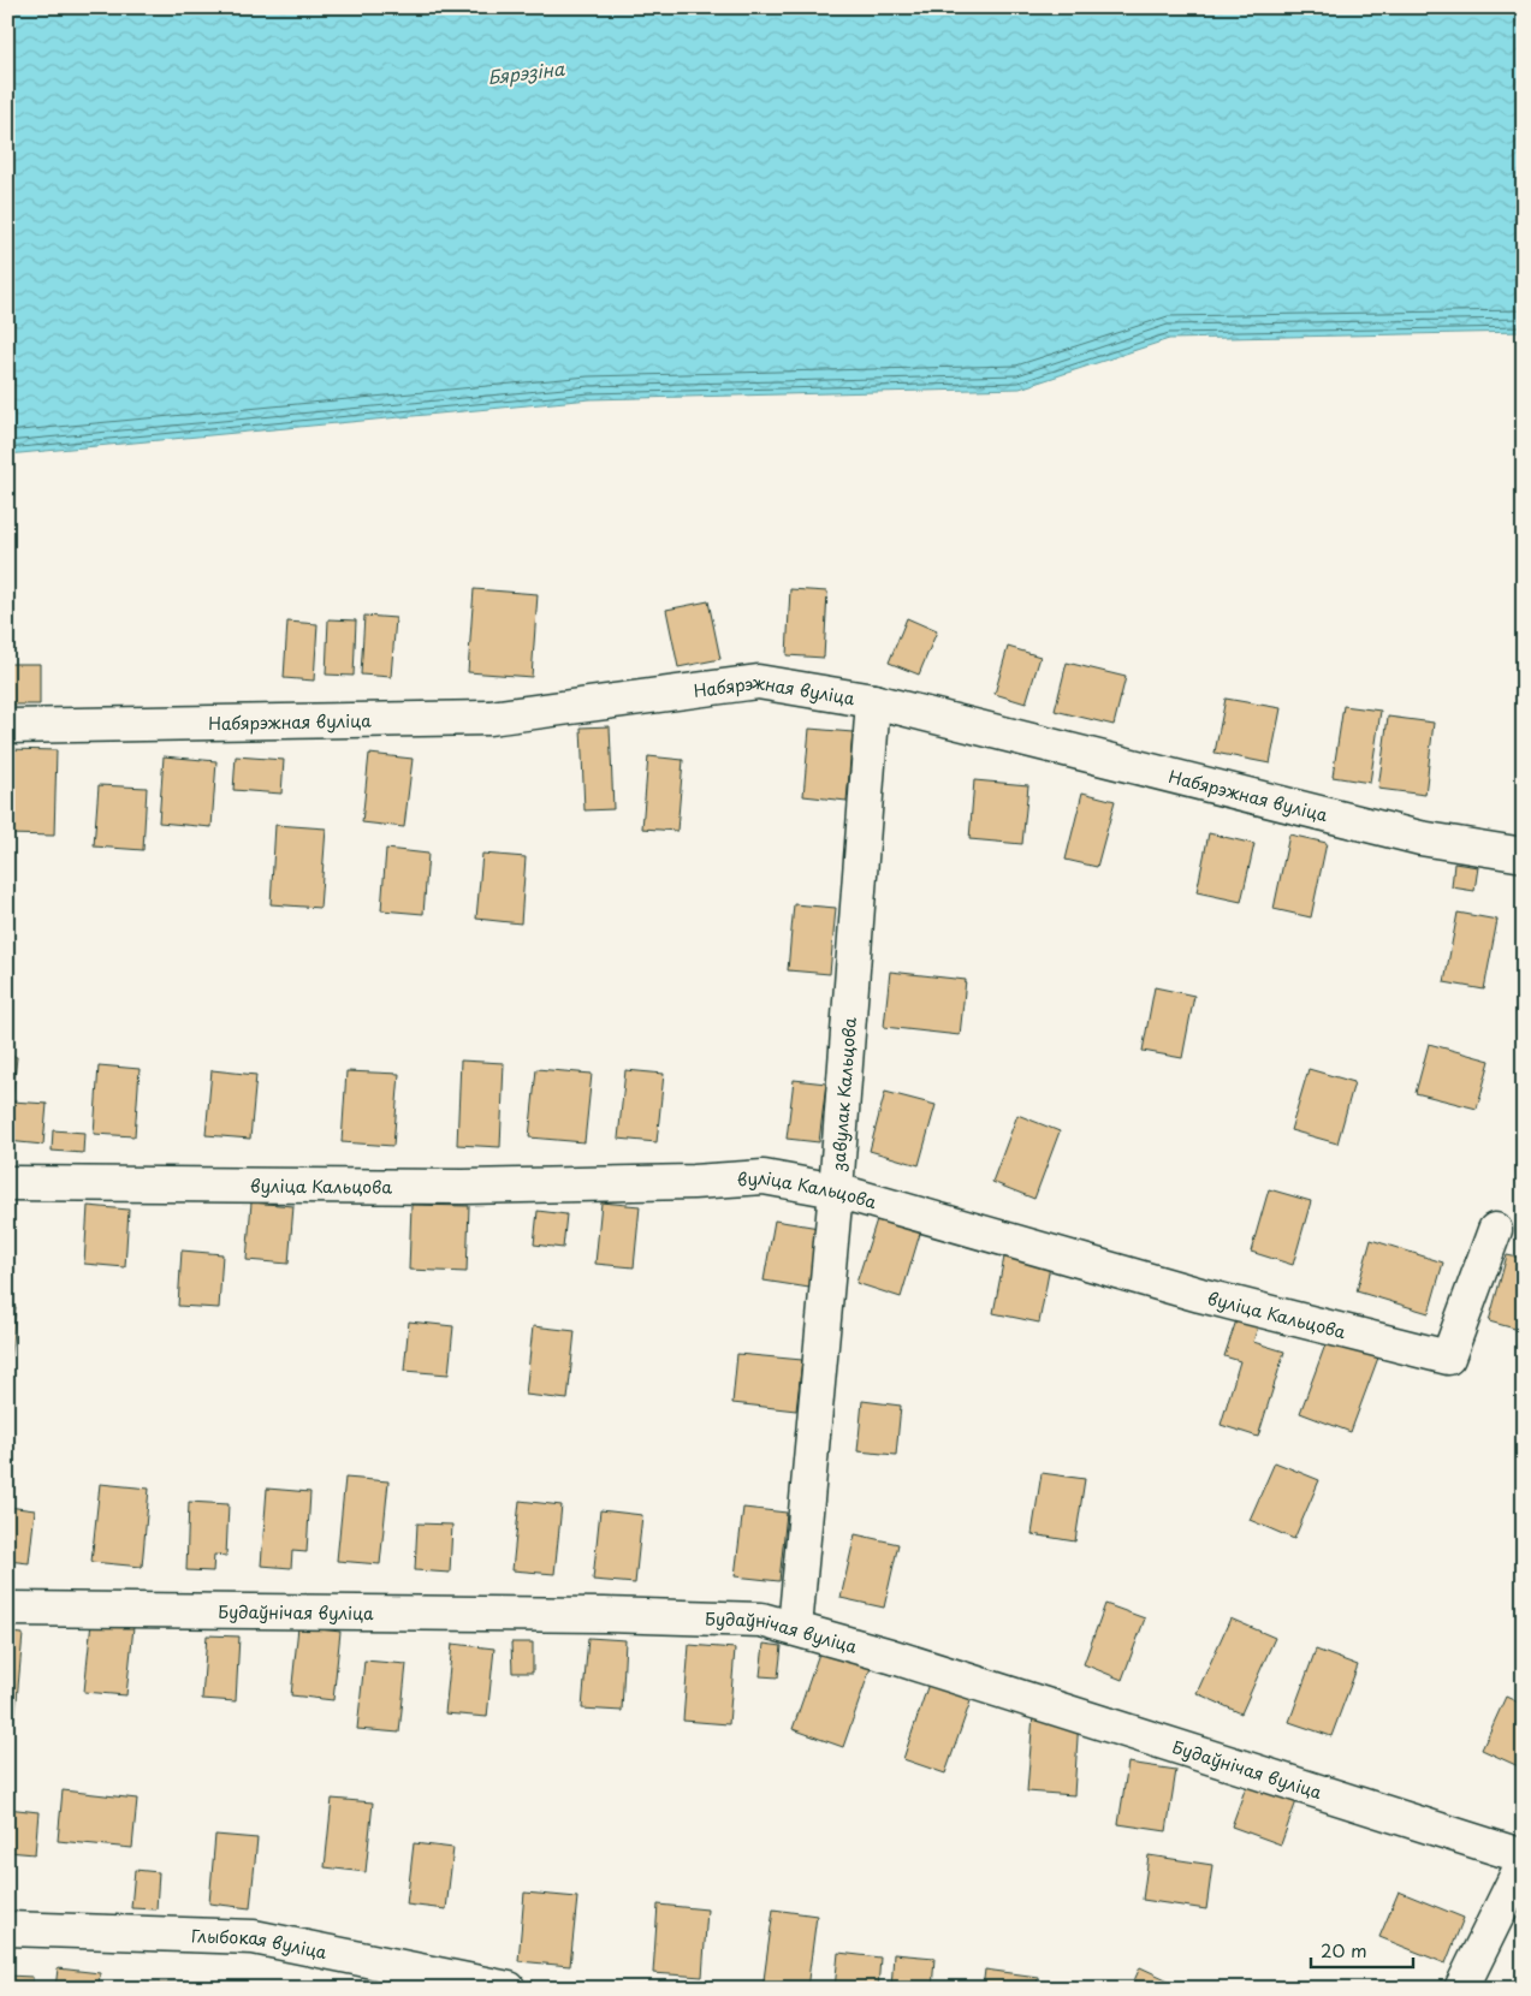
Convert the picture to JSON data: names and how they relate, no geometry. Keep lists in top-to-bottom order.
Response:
{
  "streets": {
    "street": [
      "Набярэжная вуліца",
      "завулак Кальцова",
      "вуліца Кальцова",
      "Будаўнічая вуліца",
      "Глыбокая вуліца"
    ]
  },
  "crossings": [
    ["Набярэжная вуліца", "завулак Кальцова"],
    ["завулак Кальцова", "вуліца Кальцова"],
    ["завулак Кальцова", "Будаўнічая вуліца"]
  ],
  "water": ["Бярэзіна"],
  "scale_bar": "20 m"
}
